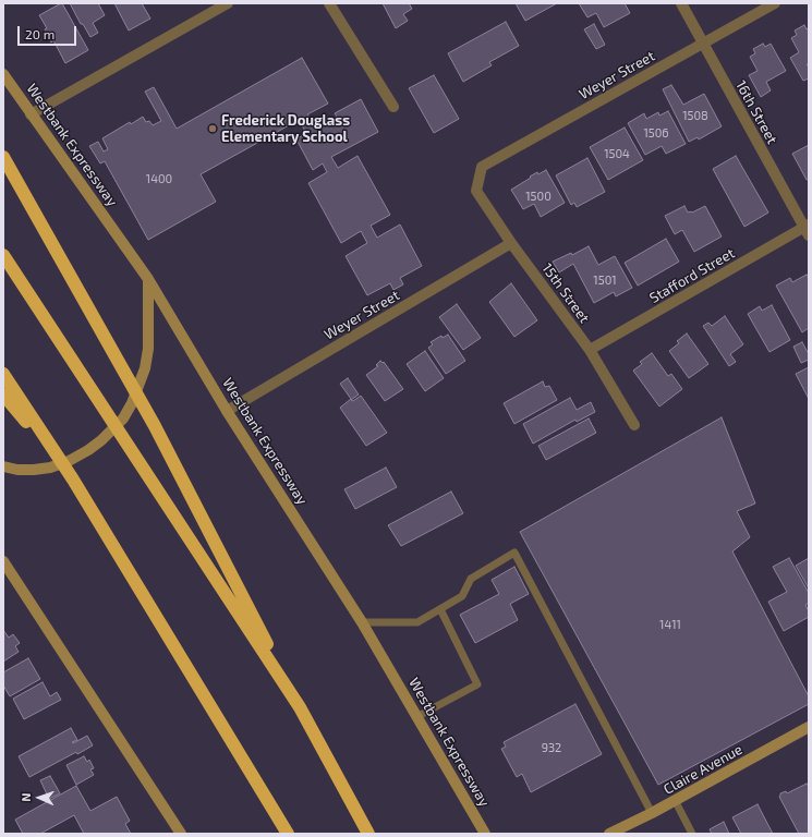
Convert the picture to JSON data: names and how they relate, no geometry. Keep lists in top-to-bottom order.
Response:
{
  "streets": {
    "main road": ["Westbank Expressway", "Claire Avenue"],
    "street": [
      "Weyer Street",
      "16th Street",
      "Stafford Street",
      "15th Street"
    ]
  },
  "crossings": [
    ["Weyer Street", "16th Street"],
    ["Weyer Street", "Westbank Expressway"],
    ["Weyer Street", "15th Street"],
    ["16th Street", "Stafford Street"],
    ["Stafford Street", "15th Street"]
  ],
  "places": ["Frederick Douglass Elementary School"],
  "house_numbers": [
    "1508",
    "1506",
    "1504",
    "1400",
    "1500",
    "1501",
    "1411",
    "932"
  ],
  "scale_bar": "20 m",
  "north": "left"
}
